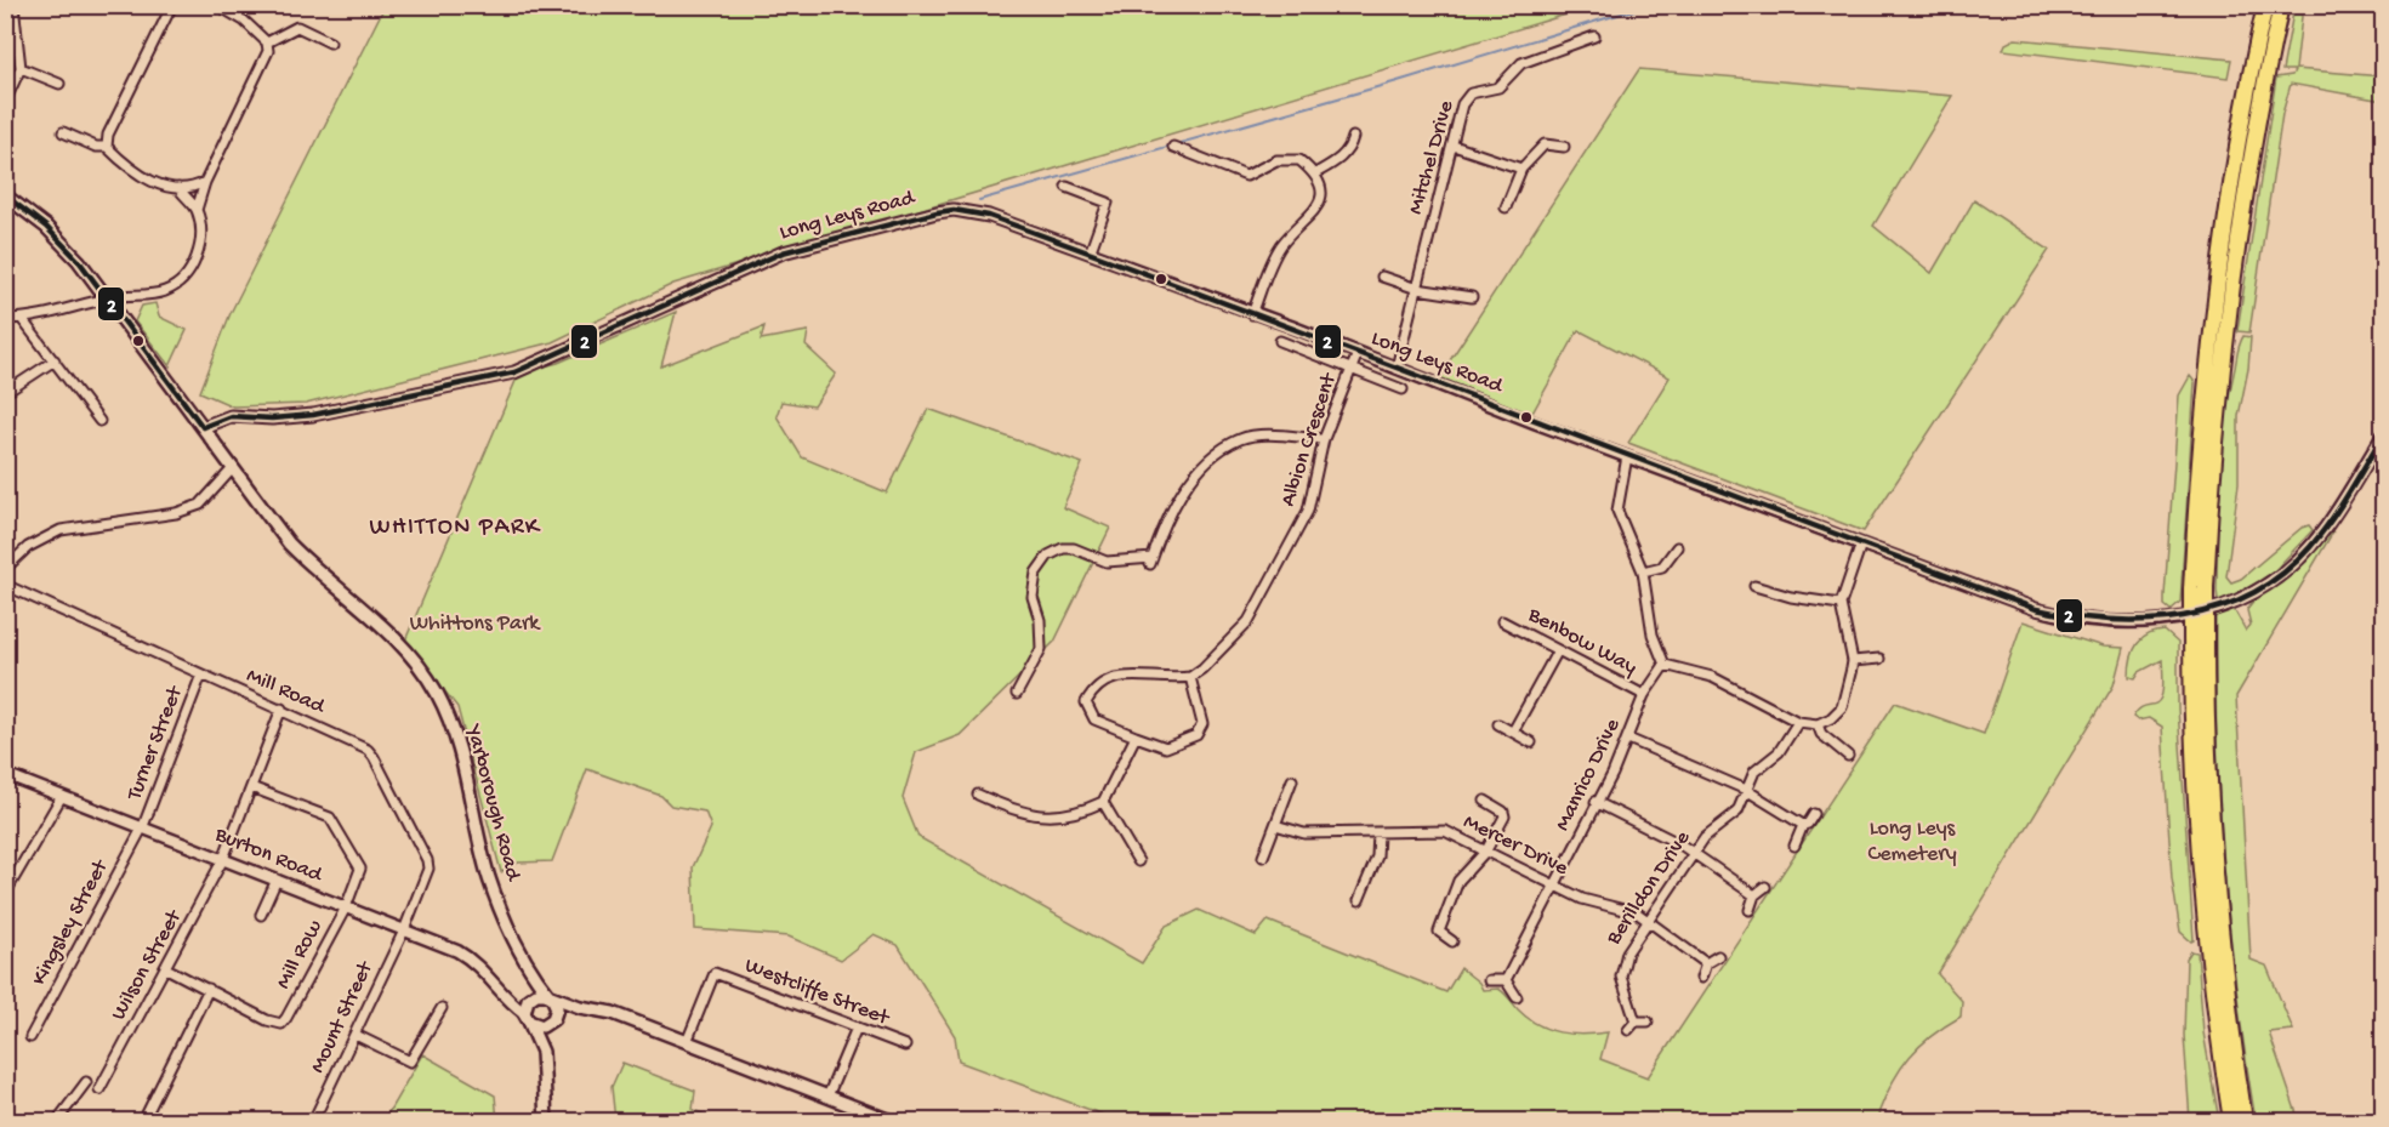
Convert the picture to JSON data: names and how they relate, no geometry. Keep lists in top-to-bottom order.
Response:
{
  "streets": {
    "main road": ["Yarborough Road"],
    "street": [
      "Mitchel Drive",
      "Long Leys Road",
      "Albion Crescent",
      "Benbow Way",
      "Mill Road",
      "Turner Street",
      "Manrico Drive",
      "Mercer Drive",
      "Burton Road",
      "Berilldon Drive",
      "Kingsley Street",
      "Mill Row",
      "Wilson Street",
      "Westcliffe Street",
      "Mount Street"
    ]
  },
  "crossings": [
    ["Mitchel Drive", "Long Leys Road"],
    ["Long Leys Road", "Albion Crescent"],
    ["Long Leys Road", "Yarborough Road"],
    ["Benbow Way", "Manrico Drive"],
    ["Mill Road", "Turner Street"],
    ["Mill Road", "Burton Road"],
    ["Mill Road", "Wilson Street"],
    ["Mill Road", "Mount Street"],
    ["Turner Street", "Burton Road"],
    ["Turner Street", "Kingsley Street"],
    ["Manrico Drive", "Mercer Drive"],
    ["Mercer Drive", "Berilldon Drive"],
    ["Burton Road", "Kingsley Street"],
    ["Burton Road", "Mill Row"],
    ["Burton Road", "Wilson Street"],
    ["Burton Road", "Mount Street"],
    ["Mill Row", "Wilson Street"]
  ],
  "districts": ["WHITTON PARK"],
  "parks": ["Whittons Park", "Long Leys Cemetery"],
  "lines": ["transit line 2"]
}
